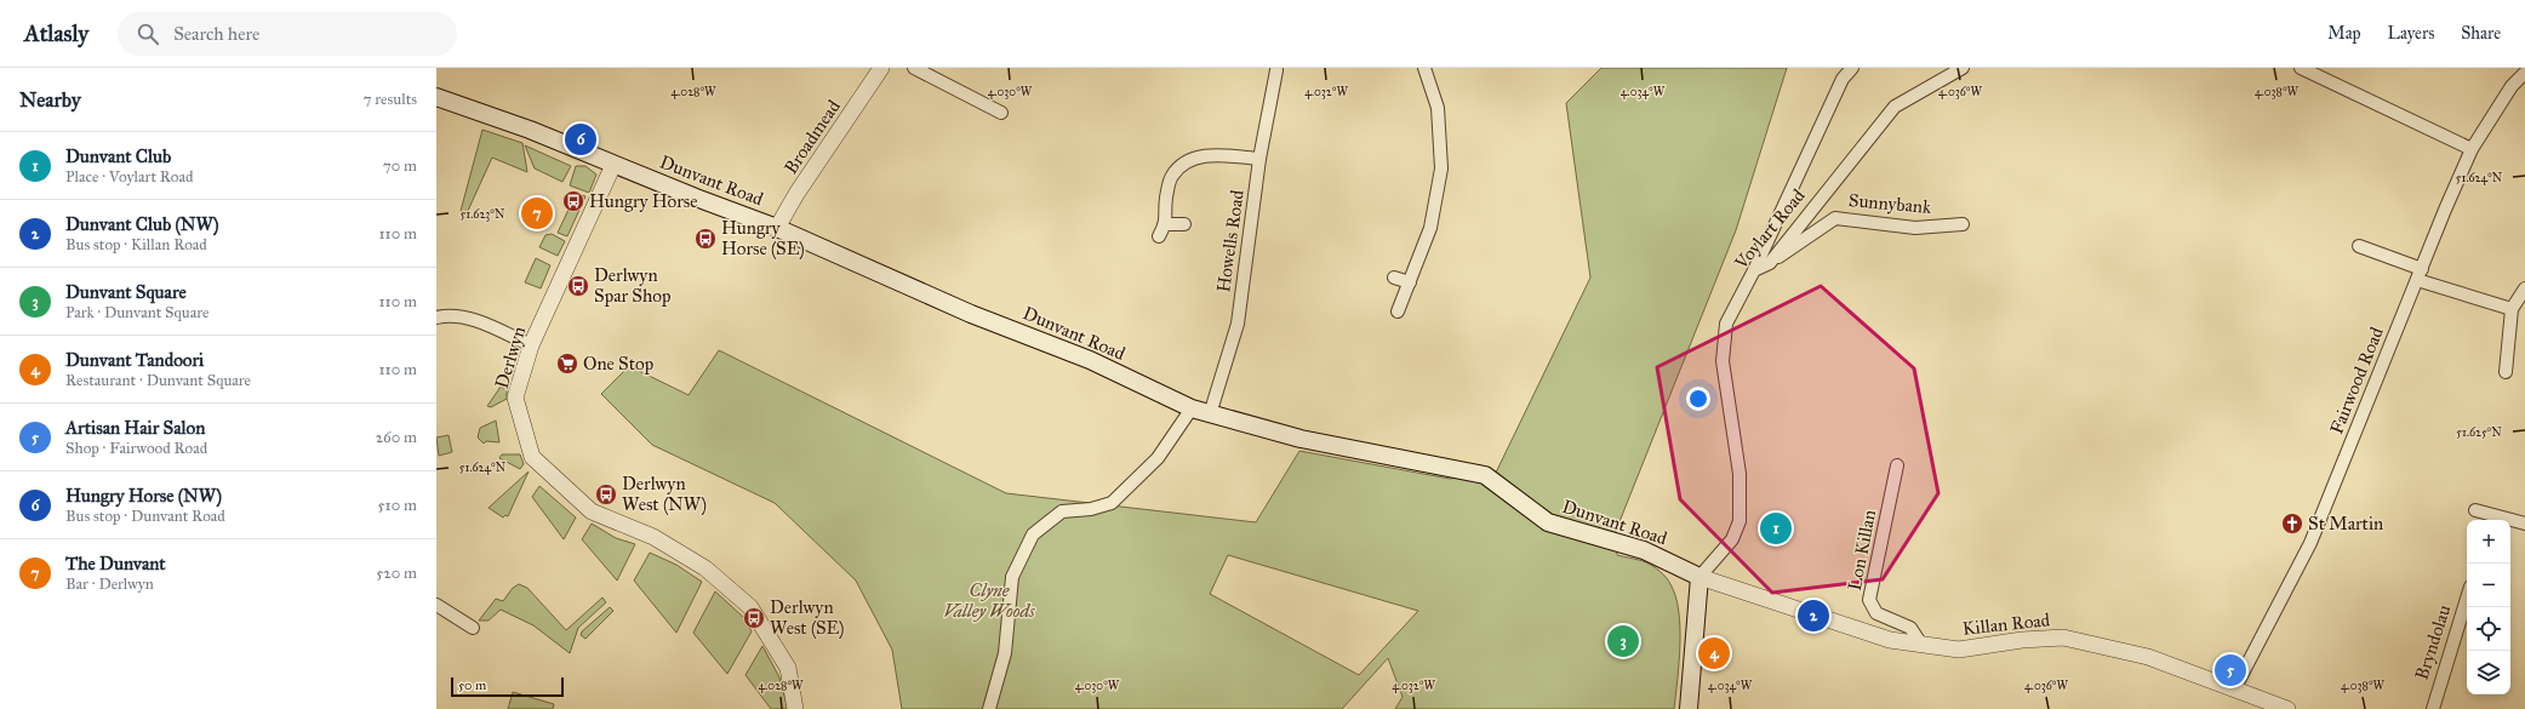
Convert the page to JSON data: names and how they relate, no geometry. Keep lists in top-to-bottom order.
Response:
{
  "streets": {
    "main road": ["Dunvant Road"],
    "street": [
      "Broadmead",
      "Sunnybank",
      "Voylart Road",
      "Howells Road",
      "Derlwyn",
      "Fairwood Road",
      "Lon Killan",
      "Killan Road",
      "Bryndolau"
    ]
  },
  "crossings": [
    ["Broadmead", "Dunvant Road"],
    ["Dunvant Road", "Voylart Road"],
    ["Dunvant Road", "Howells Road"],
    ["Dunvant Road", "Derlwyn"],
    ["Dunvant Road", "Killan Road"],
    ["Sunnybank", "Voylart Road"],
    ["Voylart Road", "Killan Road"],
    ["Fairwood Road", "Killan Road"],
    ["Lon Killan", "Killan Road"]
  ],
  "parks": ["Clyne Valley Woods"],
  "places": {
    "bus stop": [
      "Hungry Horse",
      "Hungry Horse (SE)",
      "Derlwyn Spar Shop",
      "Derlwyn West (NW)",
      "Derlwyn West (SE)"
    ],
    "supermarket": ["One Stop"],
    "church": ["St Martin"]
  },
  "scale_bar": "50 m",
  "page": {
    "header": "Atlasly",
    "search": "Search here",
    "nav": ["Map", "Layers", "Share"],
    "heading": ["Nearby", "7 results"],
    "pins": [
      "6",
      "7",
      "1",
      "2",
      "3",
      "4",
      "5"
    ],
    "list": [
      {
        "mark": "1",
        "name": "Dunvant Club",
        "note": "Place · Voylart Road",
        "value": "70 m"
      },
      {
        "mark": "2",
        "name": "Dunvant Club (NW)",
        "note": "Bus stop · Killan Road",
        "value": "110 m"
      },
      {
        "mark": "3",
        "name": "Dunvant Square",
        "note": "Park · Dunvant Square",
        "value": "110 m"
      },
      {
        "mark": "4",
        "name": "Dunvant Tandoori",
        "note": "Restaurant · Dunvant Square",
        "value": "110 m"
      },
      {
        "mark": "5",
        "name": "Artisan Hair Salon",
        "note": "Shop · Fairwood Road",
        "value": "260 m"
      },
      {
        "mark": "6",
        "name": "Hungry Horse (NW)",
        "note": "Bus stop · Dunvant Road",
        "value": "510 m"
      },
      {
        "mark": "7",
        "name": "The Dunvant",
        "note": "Bar · Derlwyn",
        "value": "520 m"
      }
    ],
    "map_buttons": ["+", "−"],
    "scale": "50 m"
  },
  "coordinates": [
    "4.028°W",
    "4.030°W",
    "4.032°W",
    "4.034°W",
    "4.036°W",
    "4.038°W",
    "51.624°N",
    "51.623°N",
    "51.625°N"
  ]
}
